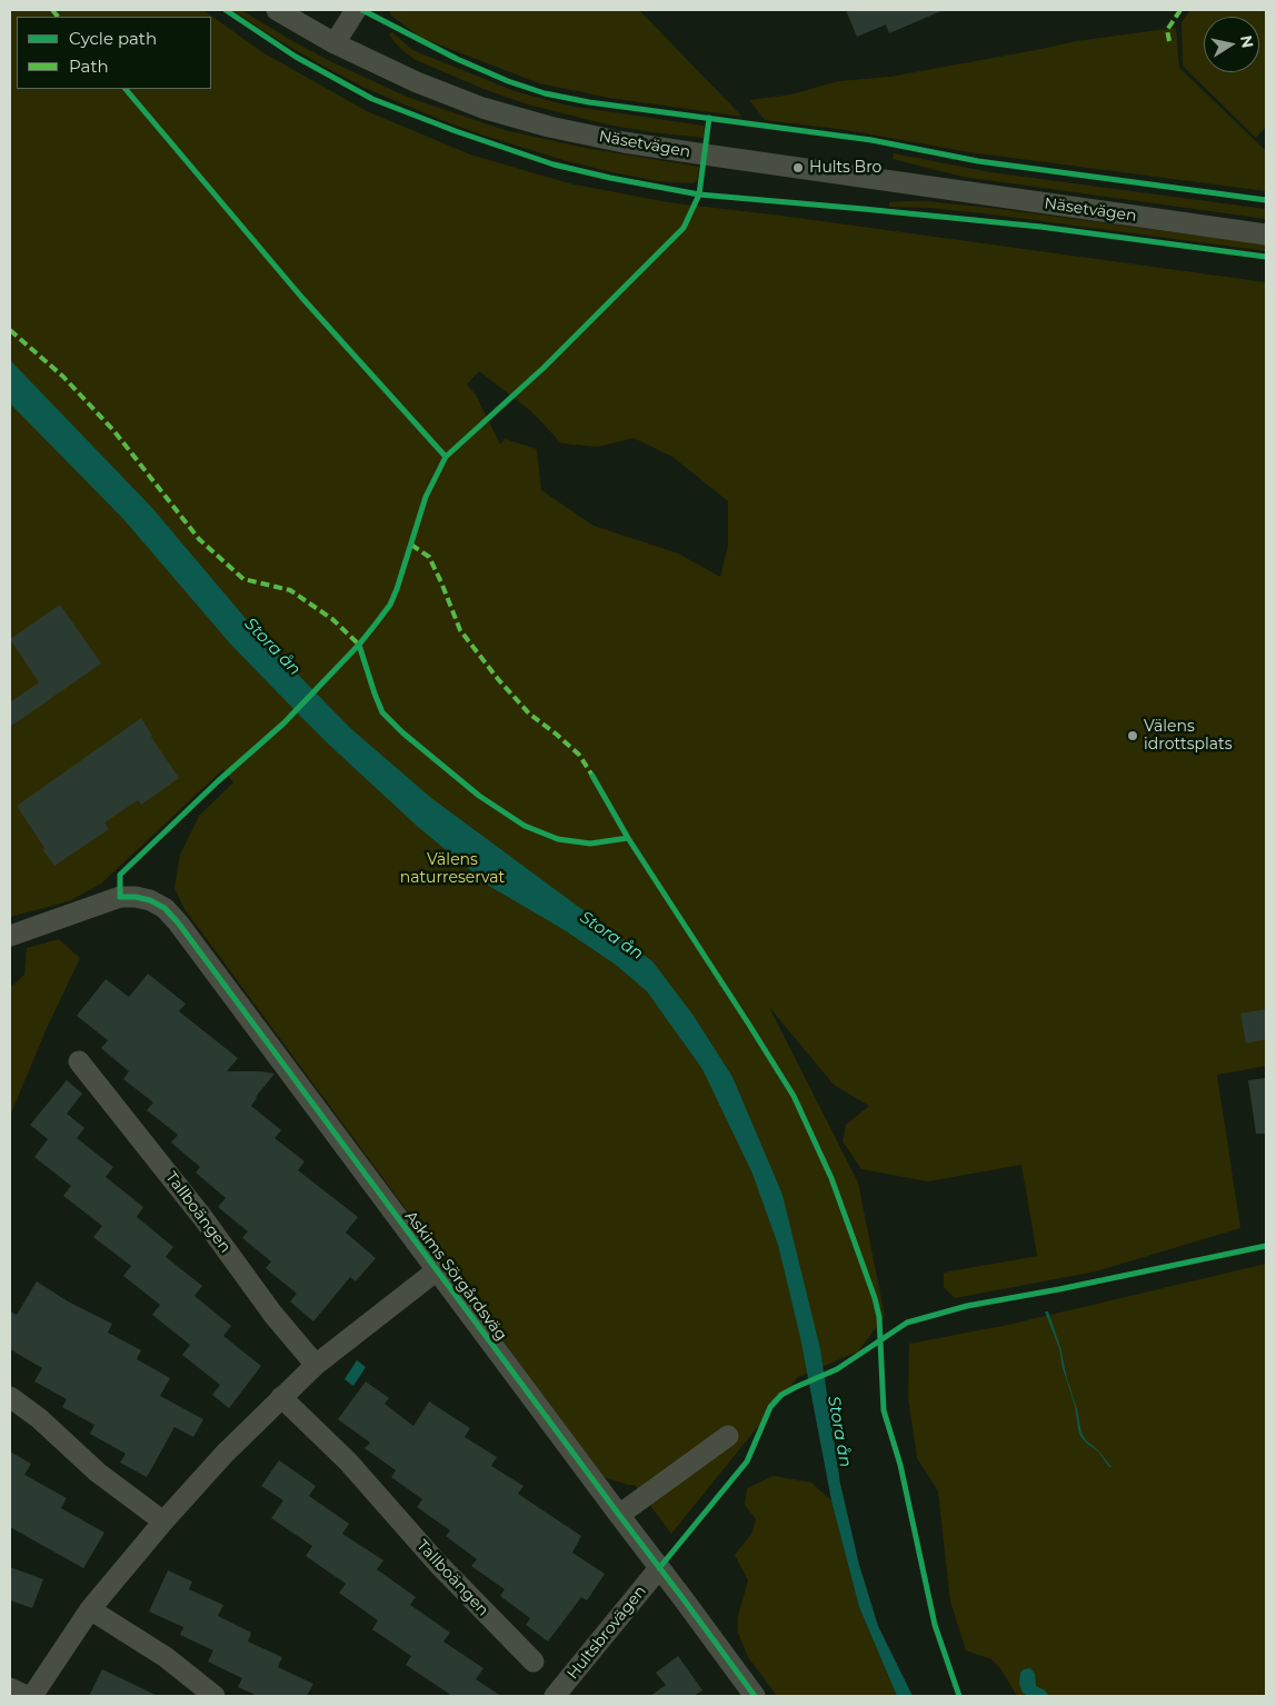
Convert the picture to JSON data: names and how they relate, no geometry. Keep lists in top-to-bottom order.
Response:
{
  "streets": {
    "street": [
      "Näsetvägen",
      "Tallboängen",
      "Askims Sörgårdsväg",
      "Hultsbrovägen"
    ]
  },
  "crossings": [
    ["Askims Sörgårdsväg", "Hultsbrovägen"]
  ],
  "water": ["Stora ån"],
  "parks": ["Välens naturreservat"],
  "places": ["Hults Bro", "Välens idrottsplats"],
  "legend": ["Cycle path", "Path"],
  "north": "right"
}
